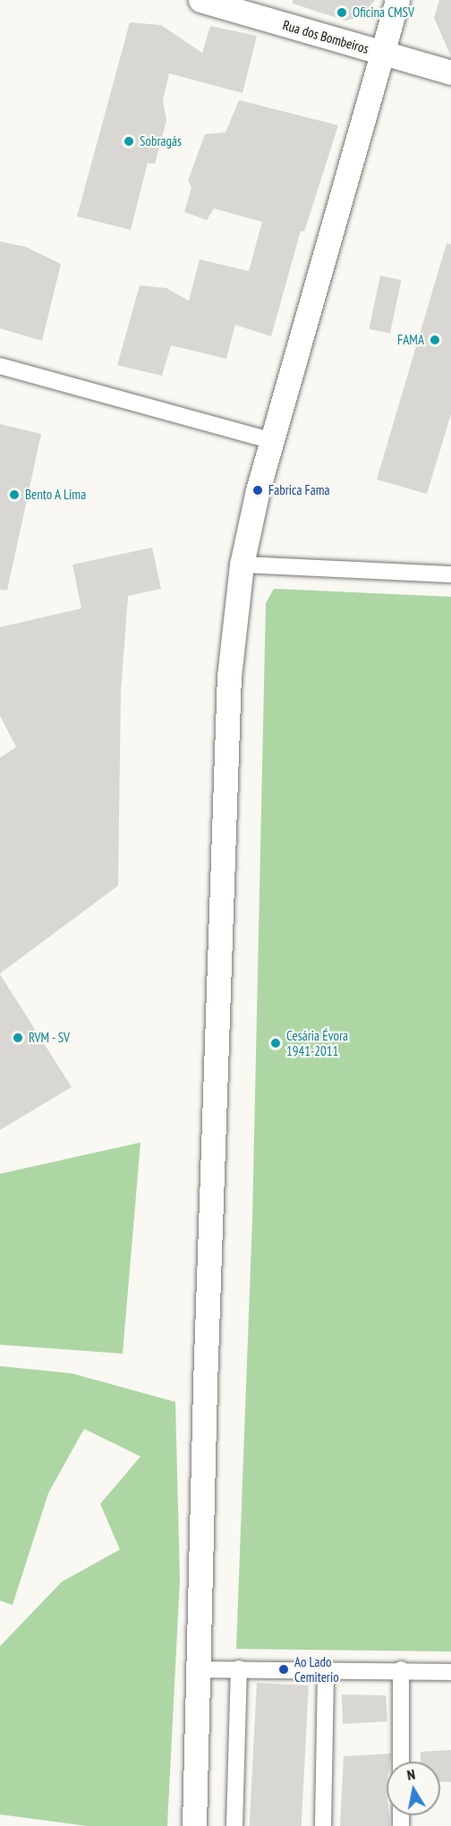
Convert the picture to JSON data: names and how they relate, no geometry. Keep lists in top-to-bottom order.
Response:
{
  "streets": {
    "main road": ["Rua dos Bombeiros"]
  },
  "places": [
    "Oficina CMSV",
    "Sobragás",
    "FAMA",
    "Fabrica Fama",
    "Bento A Lima",
    "RVM - SV",
    "Cesária Évora 1941-2011",
    "Ao Lado Cemiterio"
  ],
  "north": "top"
}
